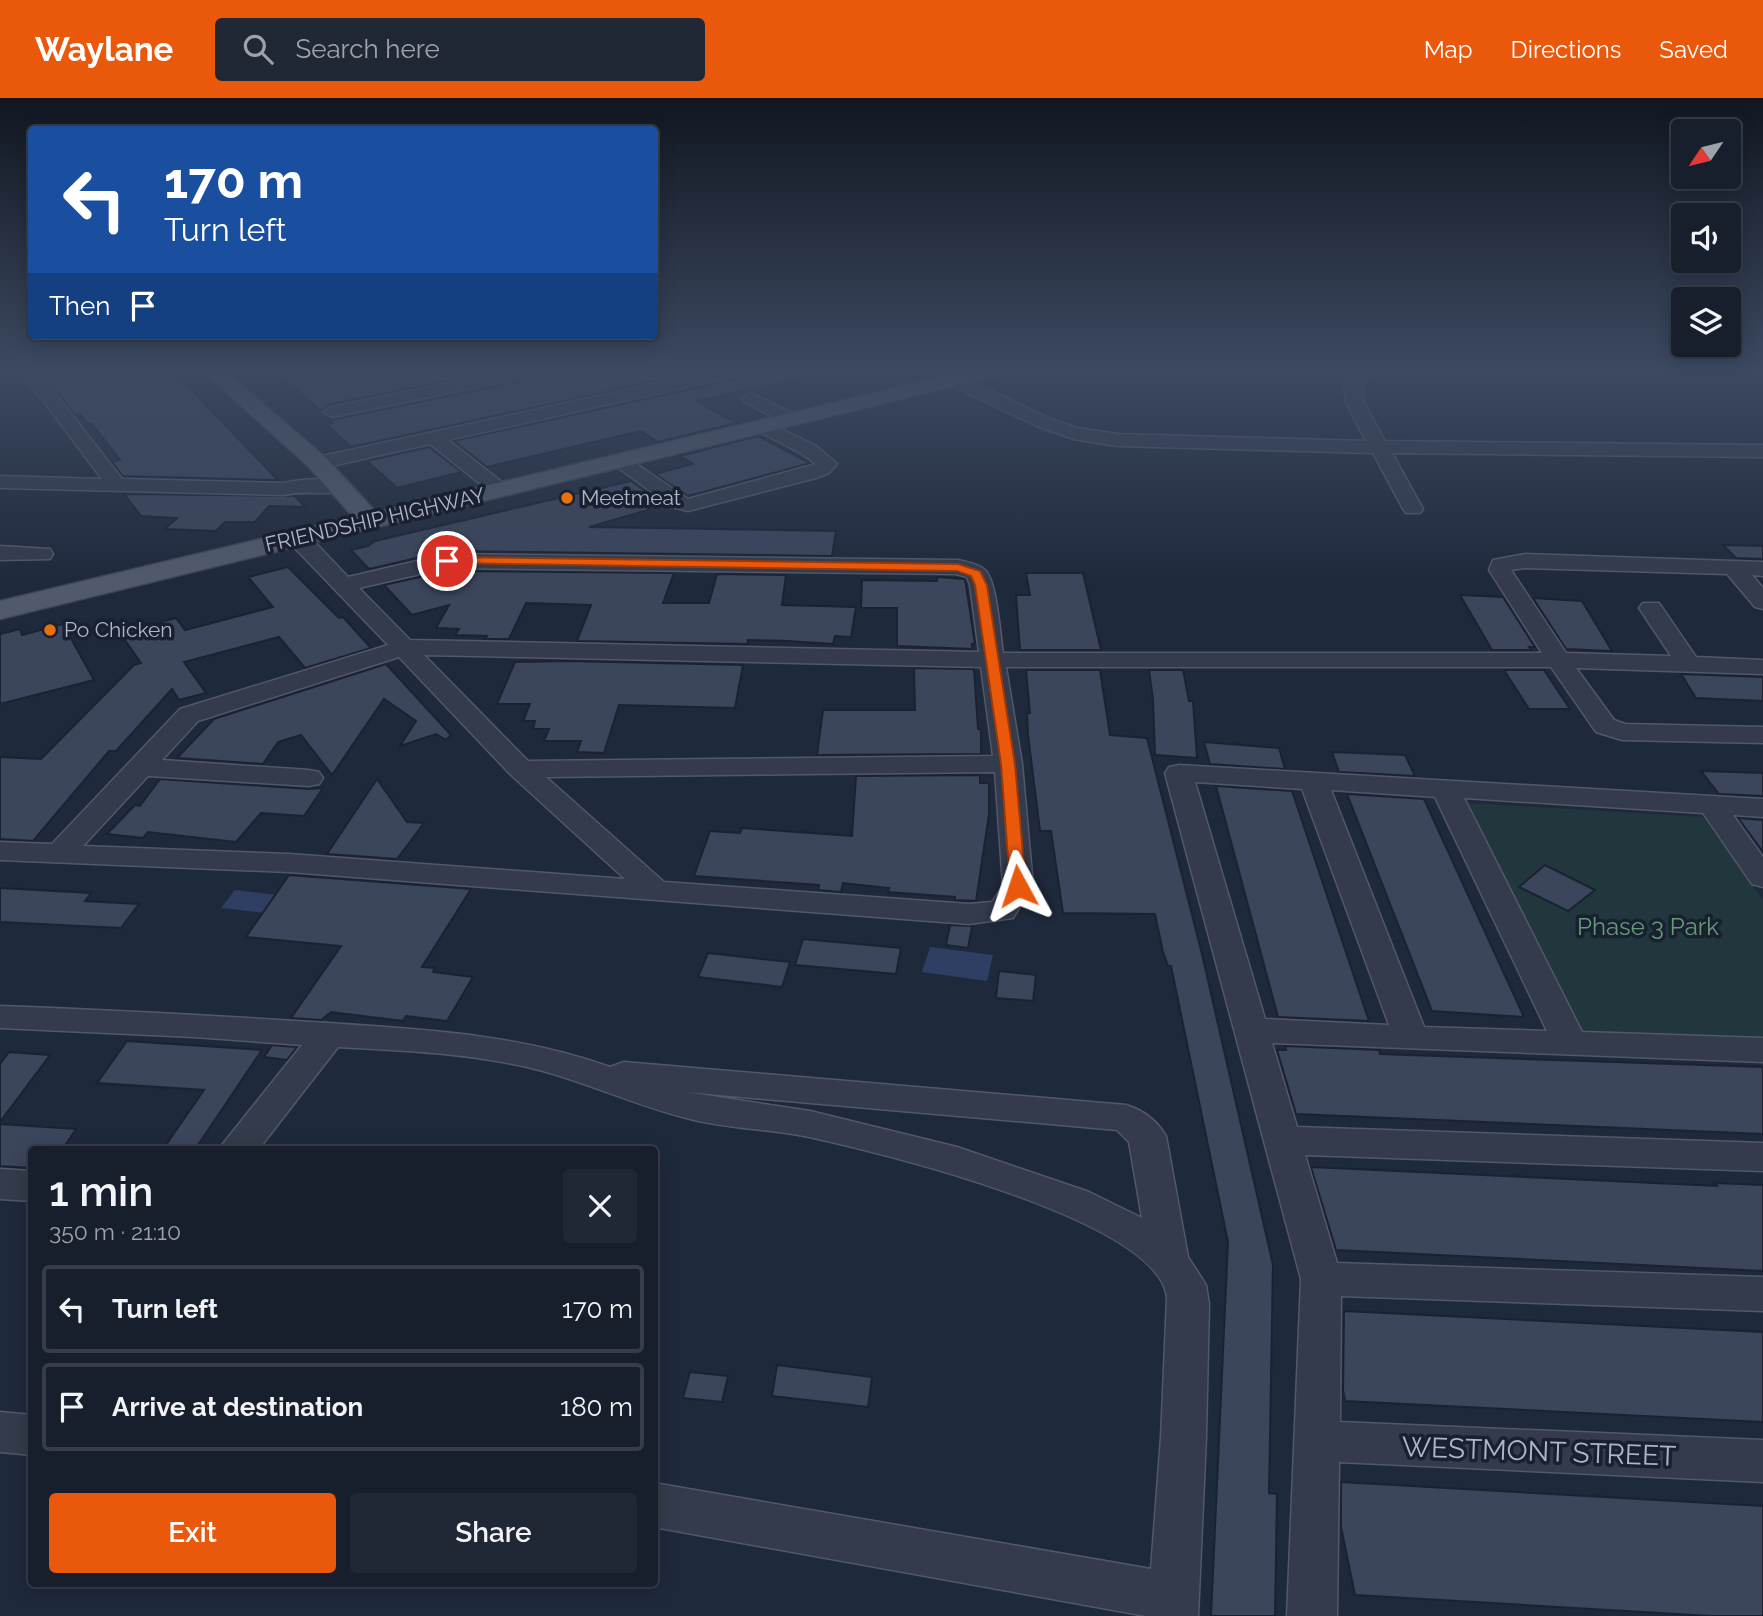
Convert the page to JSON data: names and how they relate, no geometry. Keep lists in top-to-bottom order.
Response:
{
  "streets": {
    "main road": ["FRIENDSHIP HIGHWAY"],
    "street": ["WESTMONT STREET"]
  },
  "parks": ["Phase 3 Park"],
  "places": ["Meetmeat", "Po Chicken"],
  "north": "bottom left",
  "page": {
    "header": "Waylane",
    "search": "Search here",
    "nav": ["Map", "Directions", "Saved"],
    "turn": ["170 m", "Turn left"],
    "then": "Then",
    "heading": ["1 min", "350 m · 21:10"],
    "list": [
      {
        "name": "Turn left",
        "value": "170 m"
      },
      {
        "name": "Arrive at destination",
        "value": "180 m"
      }
    ],
    "buttons": ["Exit", "Share"]
  }
}
